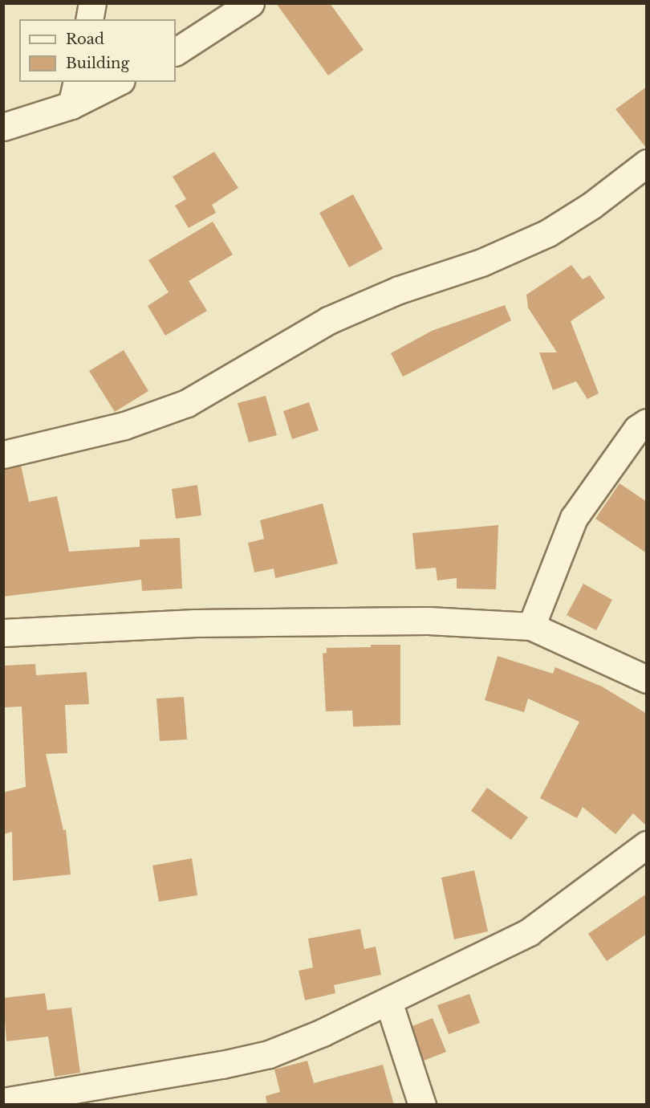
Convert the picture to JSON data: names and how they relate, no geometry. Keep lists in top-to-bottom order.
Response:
{
  "legend": ["Road", "Building"]
}
